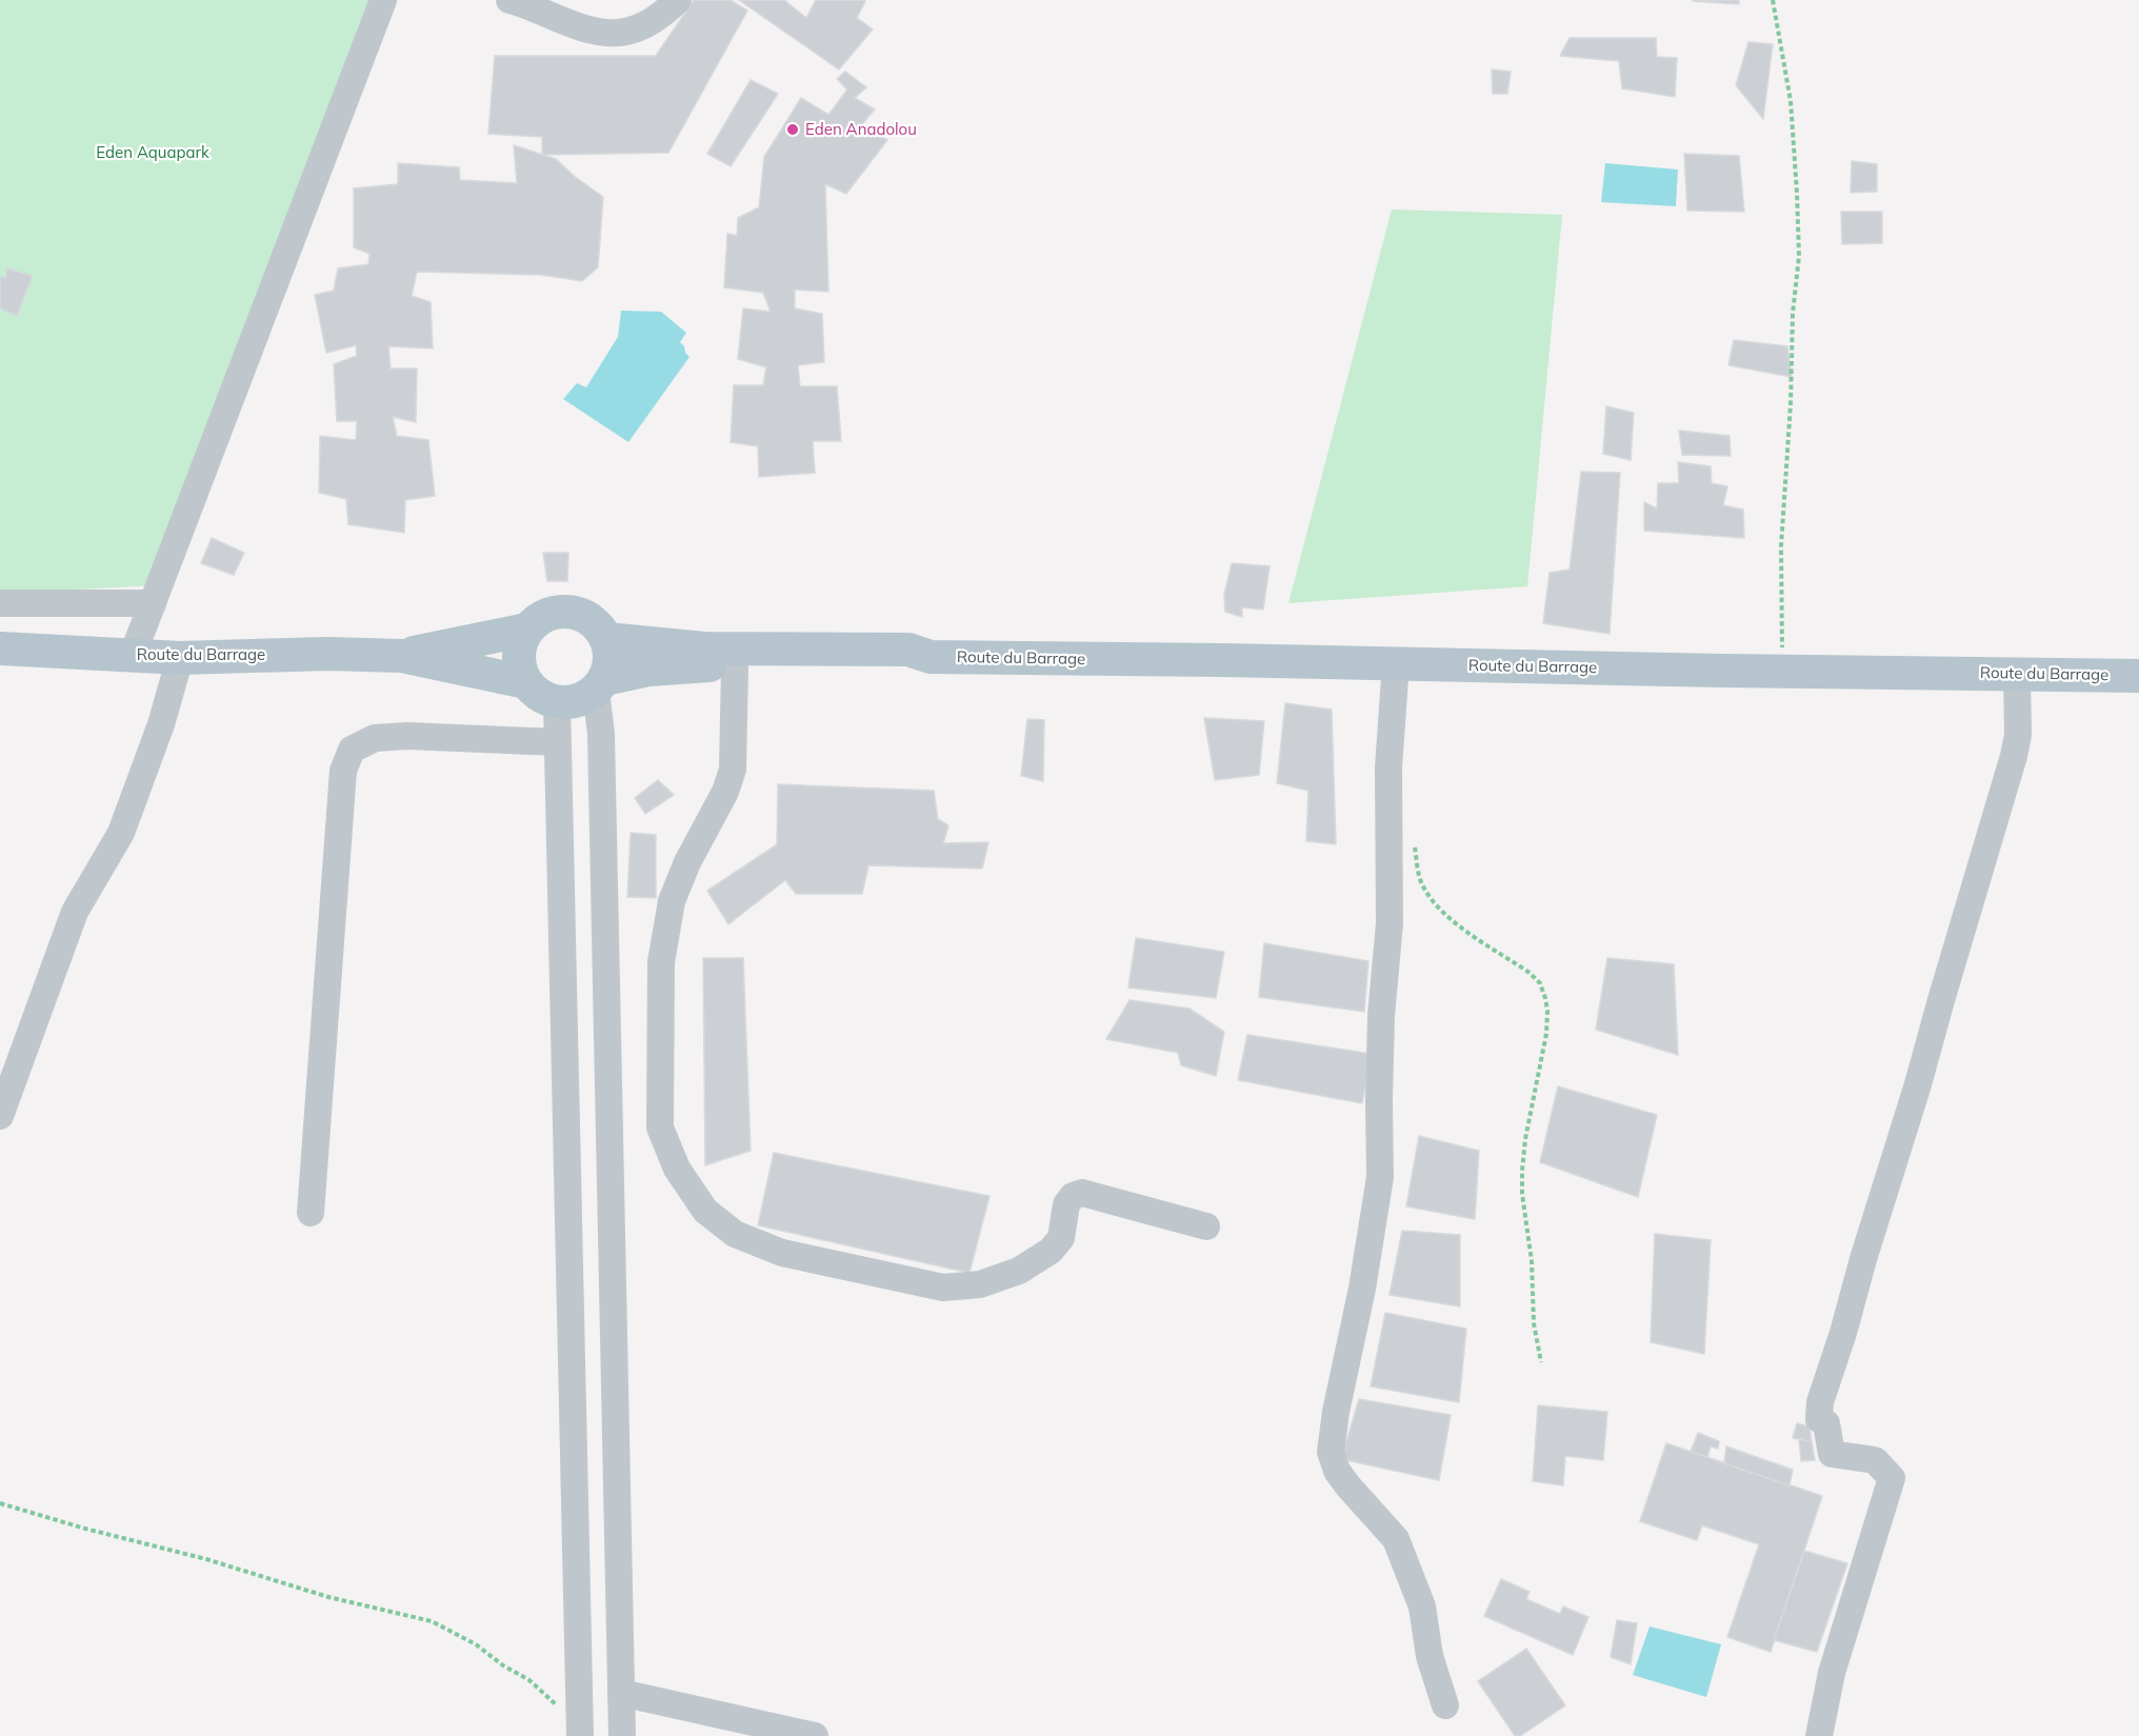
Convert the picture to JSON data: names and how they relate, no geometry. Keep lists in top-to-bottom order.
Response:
{
  "streets": {
    "main road": ["Route du Barrage"]
  },
  "parks": ["Eden Aquapark"],
  "places": ["Eden Anadolou"]
}
